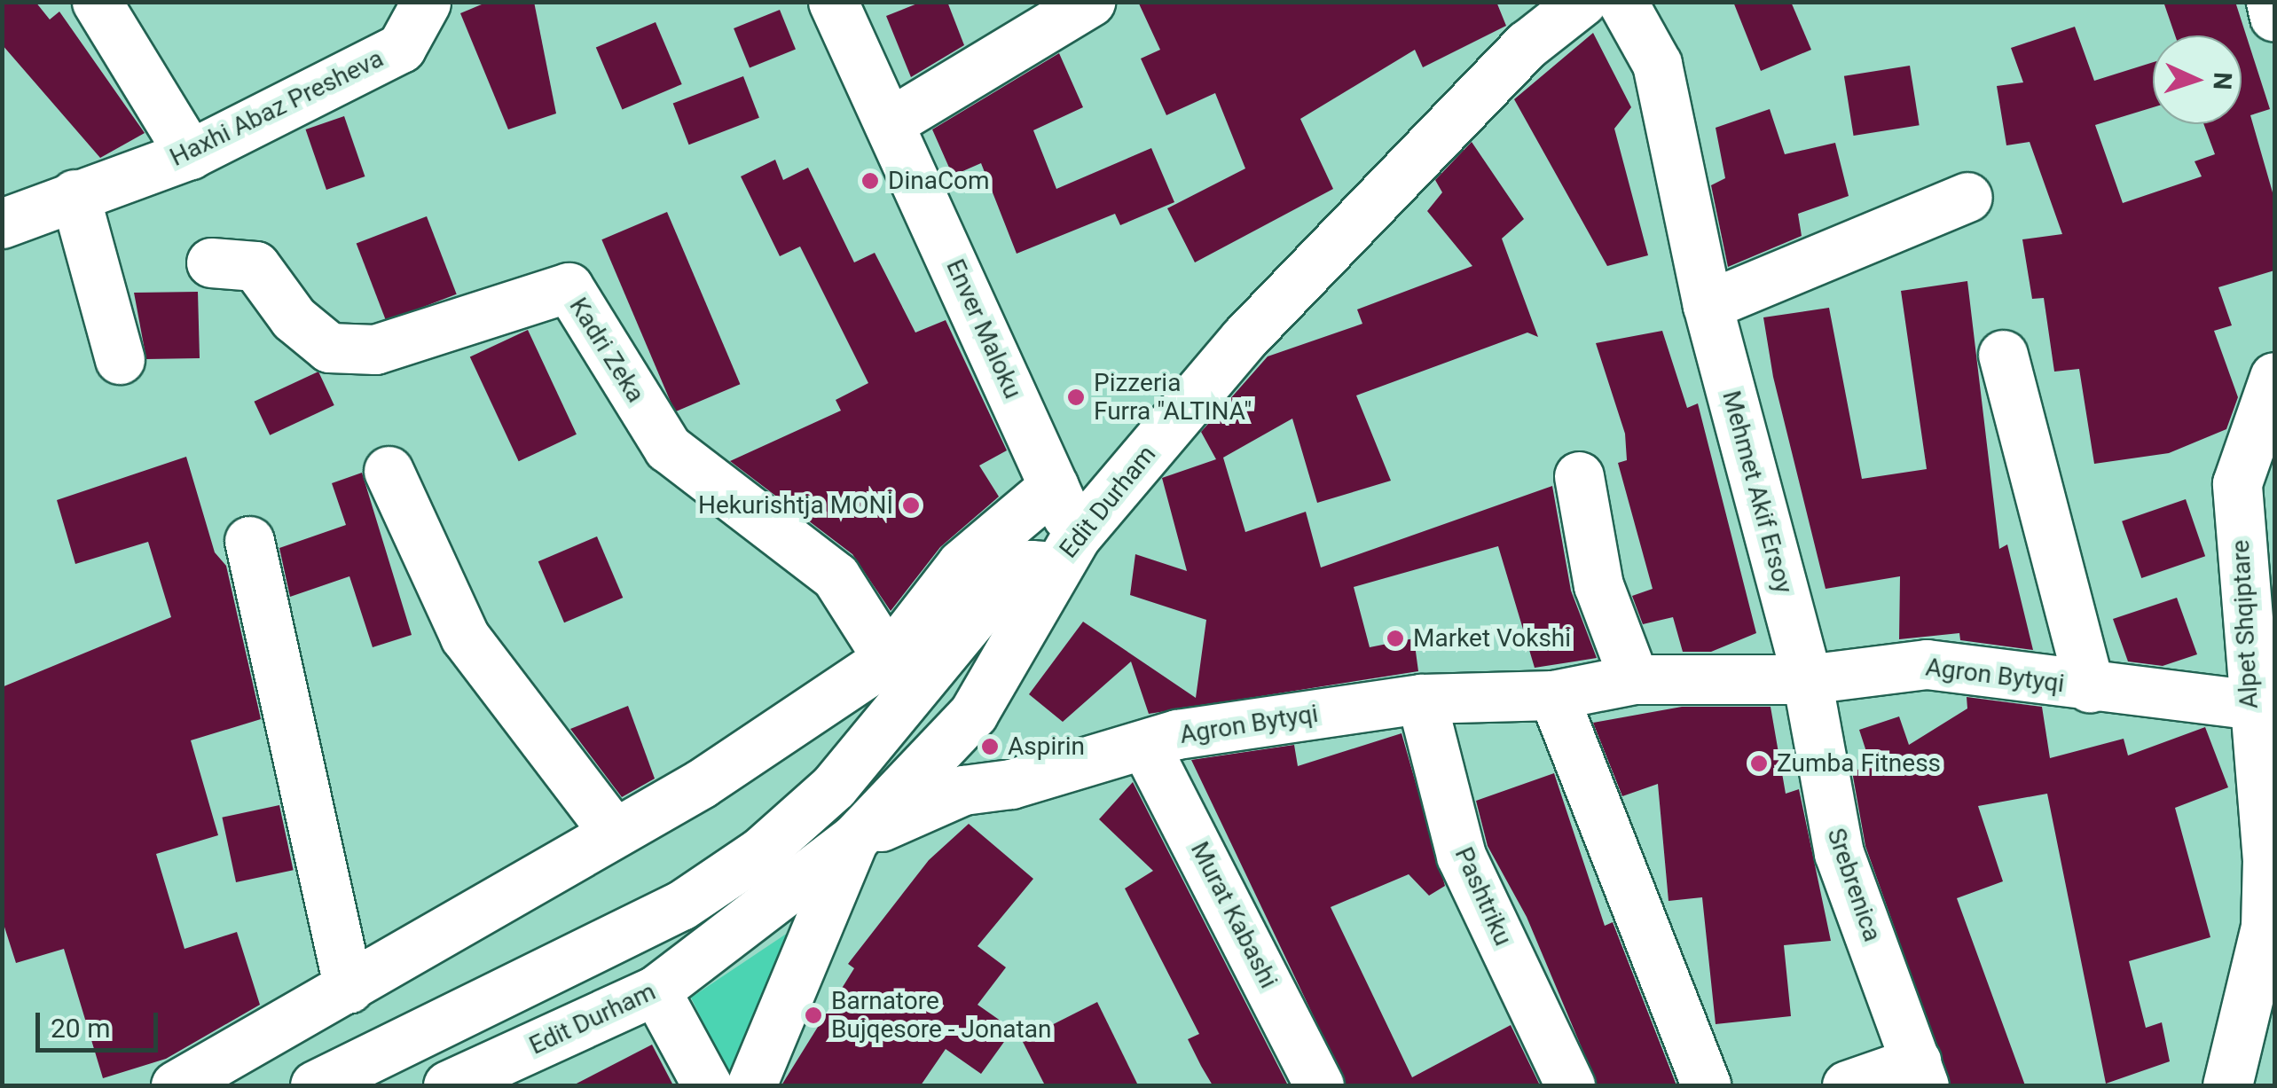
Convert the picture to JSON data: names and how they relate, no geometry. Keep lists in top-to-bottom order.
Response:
{
  "streets": {
    "street": [
      "Haxhi Abaz Presheva",
      "Enver Maloku",
      "Kadri Zeka",
      "Mehmet Akif Ersoy",
      "Edit Durham",
      "Alpet Shqiptare",
      "Agron Bytyqi",
      "Srebrenica",
      "Pashtriku",
      "Murat Kabashi"
    ]
  },
  "crossings": [
    ["Enver Maloku", "Edit Durham"],
    ["Mehmet Akif Ersoy", "Agron Bytyqi"],
    ["Mehmet Akif Ersoy", "Srebrenica"],
    ["Edit Durham", "Agron Bytyqi"],
    ["Alpet Shqiptare", "Agron Bytyqi"],
    ["Agron Bytyqi", "Srebrenica"],
    ["Agron Bytyqi", "Pashtriku"],
    ["Agron Bytyqi", "Murat Kabashi"]
  ],
  "places": [
    "DinaCom",
    "Pizzeria Furra \"ALTINA\"",
    "Hekurishtja MONİ",
    "Market Vokshi",
    "Aspirin",
    "Zumba Fitness",
    "Barnatore Bujqesore - Jonatan"
  ],
  "scale_bar": "20 m",
  "north": "right"
}
